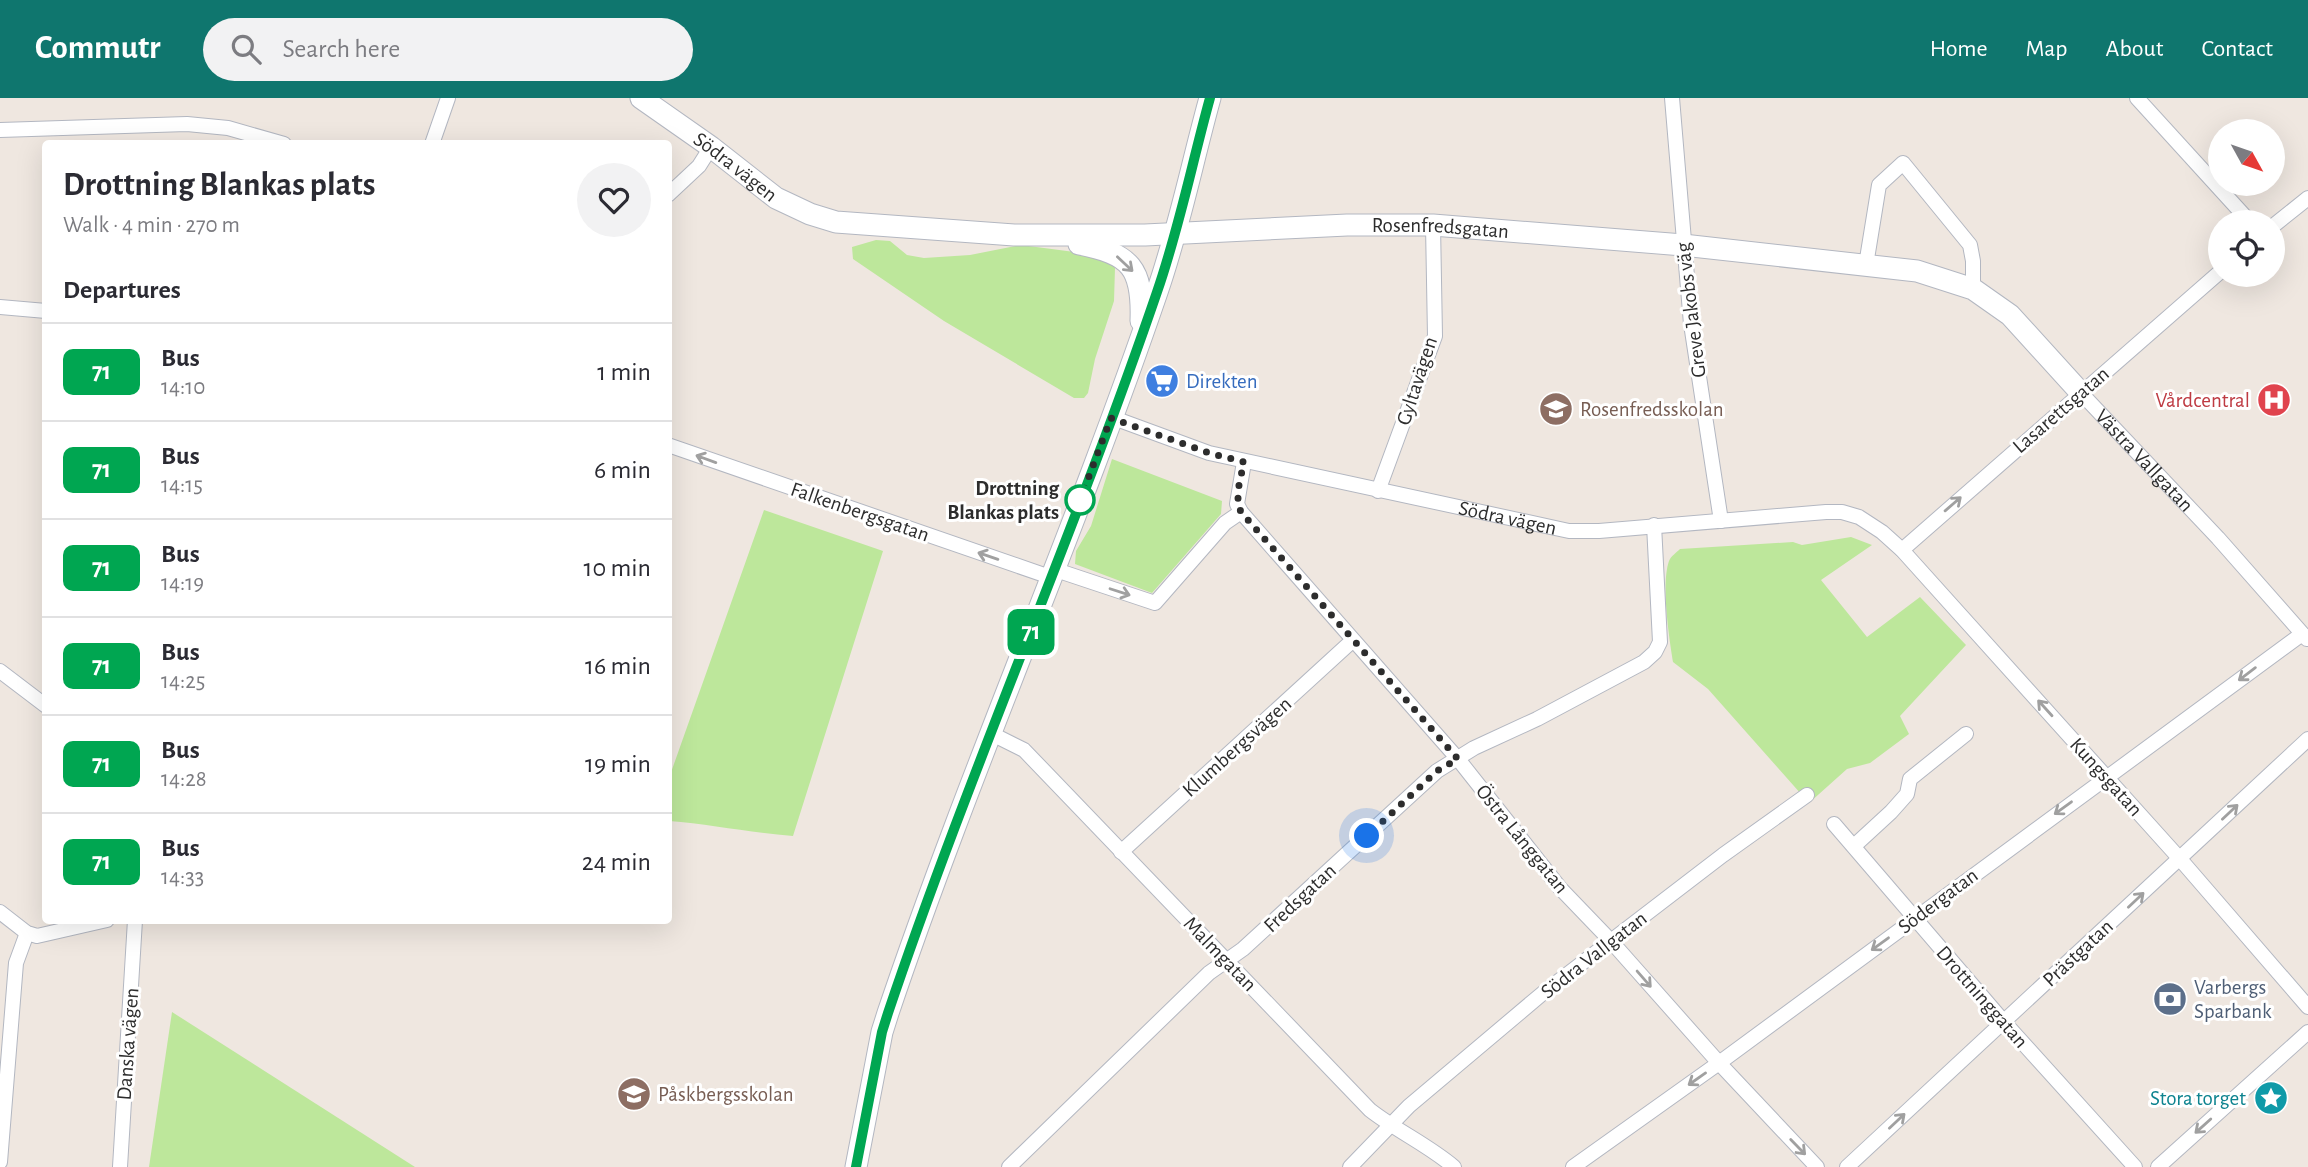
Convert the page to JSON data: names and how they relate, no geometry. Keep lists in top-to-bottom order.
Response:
{
  "streets": {
    "street": [
      "Södra vägen",
      "Rosenfredsgatan",
      "Greve Jakobs väg",
      "Gyltavägen",
      "Lasarettsgatan",
      "Västra Vallgatan",
      "Falkenbergsgatan",
      "Klumbergsvägen",
      "Kungsgatan",
      "Östra Långgatan",
      "Fredsgatan",
      "Södergatan",
      "Prästgatan",
      "Malmgatan",
      "Södra Vallgatan",
      "Drottninggatan",
      "Danska vägen"
    ]
  },
  "crossings": [
    ["Södra vägen", "Rosenfredsgatan"],
    ["Södra vägen", "Greve Jakobs väg"],
    ["Södra vägen", "Gyltavägen"],
    ["Södra vägen", "Lasarettsgatan"],
    ["Södra vägen", "Kungsgatan"],
    ["Södra vägen", "Fredsgatan"],
    ["Rosenfredsgatan", "Greve Jakobs väg"],
    ["Rosenfredsgatan", "Gyltavägen"],
    ["Rosenfredsgatan", "Västra Vallgatan"],
    ["Lasarettsgatan", "Västra Vallgatan"],
    ["Lasarettsgatan", "Kungsgatan"],
    ["Västra Vallgatan", "Södergatan"],
    ["Klumbergsvägen", "Östra Långgatan"],
    ["Klumbergsvägen", "Malmgatan"],
    ["Kungsgatan", "Södergatan"],
    ["Kungsgatan", "Prästgatan"],
    ["Östra Långgatan", "Fredsgatan"],
    ["Östra Långgatan", "Södergatan"],
    ["Östra Långgatan", "Södra Vallgatan"],
    ["Fredsgatan", "Malmgatan"],
    ["Södergatan", "Drottninggatan"],
    ["Prästgatan", "Drottninggatan"],
    ["Malmgatan", "Södra Vallgatan"]
  ],
  "one_way": [
    "Lasarettsgatan",
    "Falkenbergsgatan",
    "Kungsgatan",
    "Östra Långgatan",
    "Södergatan",
    "Prästgatan"
  ],
  "places": {
    "supermarket": ["Direkten"],
    "hospital": ["Vårdcentral"],
    "school or university": ["Rosenfredsskolan", "Påskbergsskolan"],
    "other": ["Drottning Blankas plats"],
    "bank": ["Varbergs Sparbank"],
    "place": ["Stora torget"]
  },
  "lines": ["bus line 71"],
  "north": "bottom right",
  "page": {
    "header": "Commutr",
    "search": "Search here",
    "nav": [
      "Home",
      "Map",
      "About",
      "Contact"
    ],
    "on_map": "71",
    "heading": [
      ["Drottning Blankas plats", "Walk · 4 min · 270 m"],
      "Departures"
    ],
    "list": [
      {
        "mark": "71",
        "name": "Bus",
        "note": "14:10",
        "value": "1 min"
      },
      {
        "mark": "71",
        "name": "Bus",
        "note": "14:15",
        "value": "6 min"
      },
      {
        "mark": "71",
        "name": "Bus",
        "note": "14:19",
        "value": "10 min"
      },
      {
        "mark": "71",
        "name": "Bus",
        "note": "14:25",
        "value": "16 min"
      },
      {
        "mark": "71",
        "name": "Bus",
        "note": "14:28",
        "value": "19 min"
      },
      {
        "mark": "71",
        "name": "Bus",
        "note": "14:33",
        "value": "24 min"
      }
    ]
  }
}
